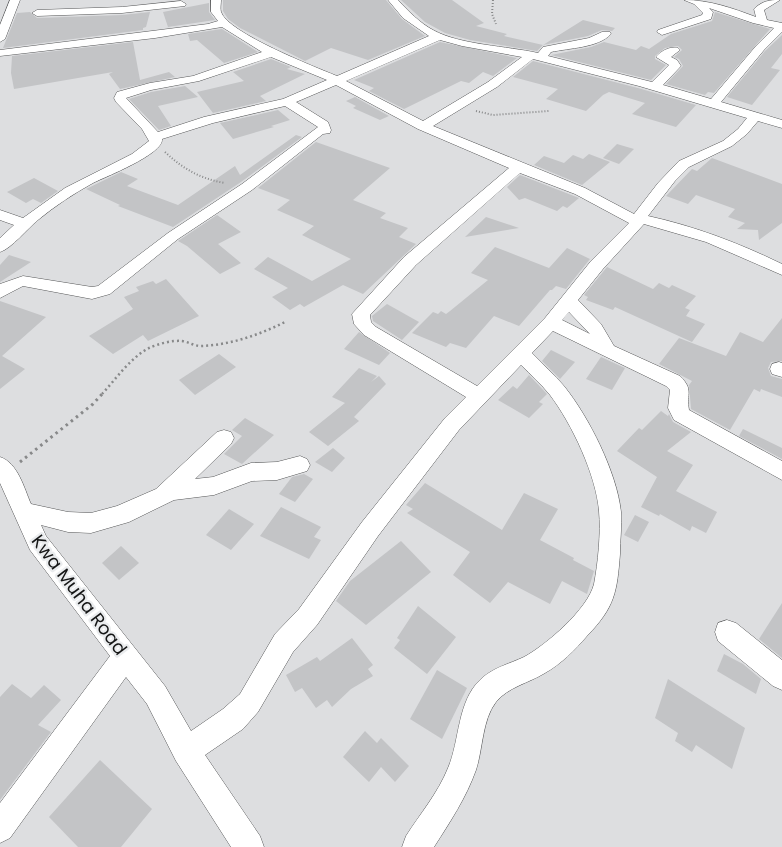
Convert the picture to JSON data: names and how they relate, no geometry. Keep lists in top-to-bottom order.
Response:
{
  "streets": {
    "street": ["Kwa Muha Road"]
  }
}
